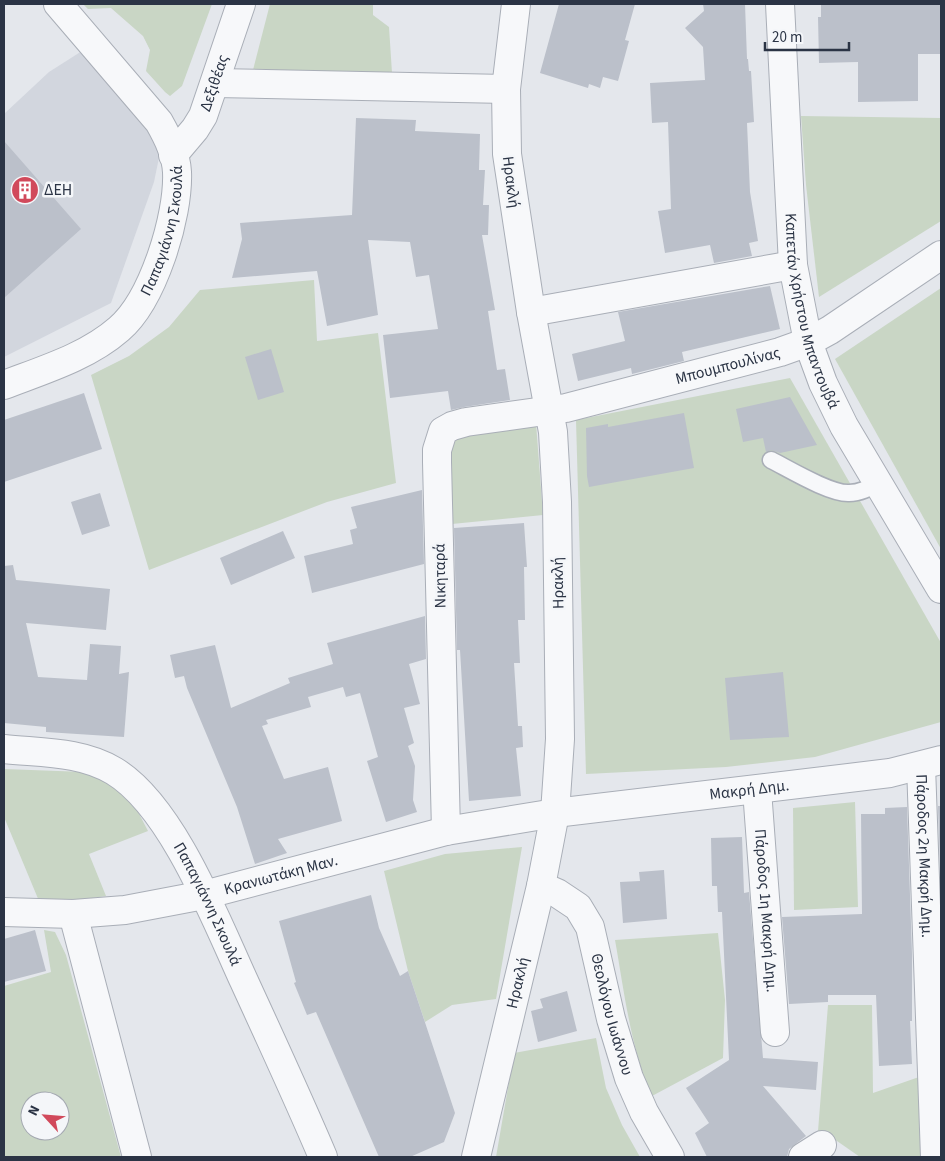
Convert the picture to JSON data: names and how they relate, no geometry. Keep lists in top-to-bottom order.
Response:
{
  "streets": {
    "street": [
      "Δεξιθέας",
      "Ηρακλή",
      "Παπαγιάννη Σκουλά",
      "Καπετάν Χρήστου Μπαντουβά",
      "Μπουμπουλίνας",
      "Νικηταρά",
      "Μακρή Δημ.",
      "Πάροδος 2η Μακρή Δημ.",
      "Κρανιωτάκη Μαν.",
      "Πάροδος 1η Μακρή Δημ.",
      "Θεολόγου Ιωάννου"
    ]
  },
  "crossings": [
    ["Δεξιθέας", "Παπαγιάννη Σκουλά"],
    ["Ηρακλή", "Μπουμπουλίνας"],
    ["Ηρακλή", "Νικηταρά"],
    ["Ηρακλή", "Μακρή Δημ."],
    ["Ηρακλή", "Κρανιωτάκη Μαν."],
    ["Ηρακλή", "Θεολόγου Ιωάννου"],
    ["Παπαγιάννη Σκουλά", "Κρανιωτάκη Μαν."],
    ["Καπετάν Χρήστου Μπαντουβά", "Μπουμπουλίνας"],
    ["Μπουμπουλίνας", "Νικηταρά"],
    ["Νικηταρά", "Κρανιωτάκη Μαν."],
    ["Μακρή Δημ.", "Πάροδος 2η Μακρή Δημ."],
    ["Μακρή Δημ.", "Κρανιωτάκη Μαν."],
    ["Μακρή Δημ.", "Πάροδος 1η Μακρή Δημ."]
  ],
  "places": {
    "building": ["ΔΕΗ"]
  },
  "scale_bar": "20 m",
  "north": "top left"
}
